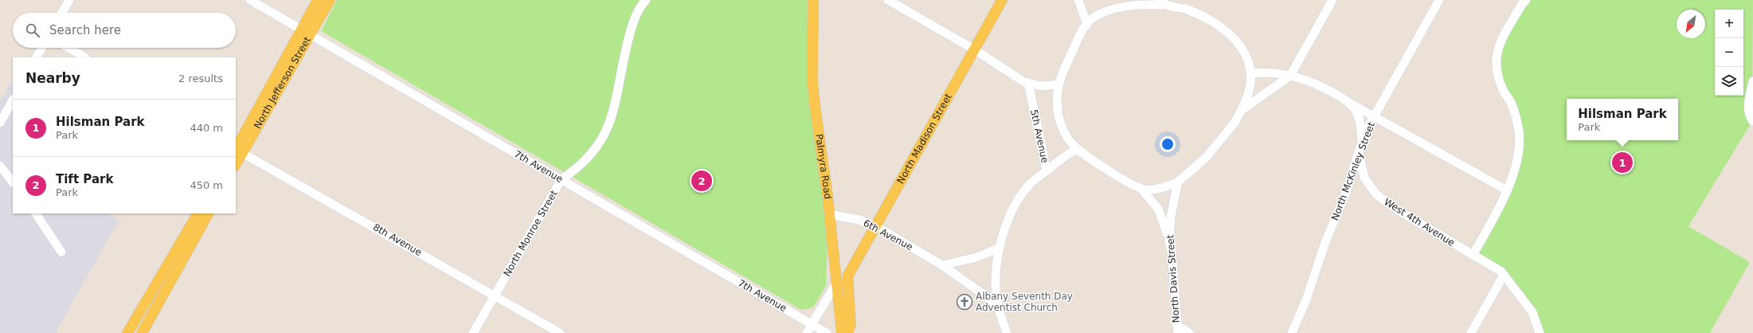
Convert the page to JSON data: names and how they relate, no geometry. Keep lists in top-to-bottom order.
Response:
{
  "streets": {
    "main road": ["North Jefferson Street", "North Madison Street", "Palmyra Road"],
    "street": [
      "5th Avenue",
      "7th Avenue",
      "North McKinley Street",
      "West 4th Avenue",
      "North Monroe Street",
      "6th Avenue",
      "8th Avenue",
      "North Davis Street"
    ]
  },
  "crossings": [
    ["North Jefferson Street", "7th Avenue"],
    ["North Jefferson Street", "8th Avenue"],
    ["North Madison Street", "6th Avenue"],
    ["7th Avenue", "North Monroe Street"],
    ["Palmyra Road", "6th Avenue"],
    ["North McKinley Street", "West 4th Avenue"],
    ["North Monroe Street", "8th Avenue"]
  ],
  "places": {
    "church": ["Albany Seventh Day Adventist Church"]
  },
  "north": "bottom left",
  "page": {
    "map_buttons": ["+", "−"],
    "search": "Search here",
    "heading": ["Nearby", "2 results"],
    "popup": ["Hilsman Park", "Park"],
    "list": [
      {
        "mark": "1",
        "name": "Hilsman Park",
        "note": "Park",
        "value": "440 m"
      },
      {
        "mark": "2",
        "name": "Tift Park",
        "note": "Park",
        "value": "450 m"
      }
    ],
    "pins": ["1", "2"]
  }
}
